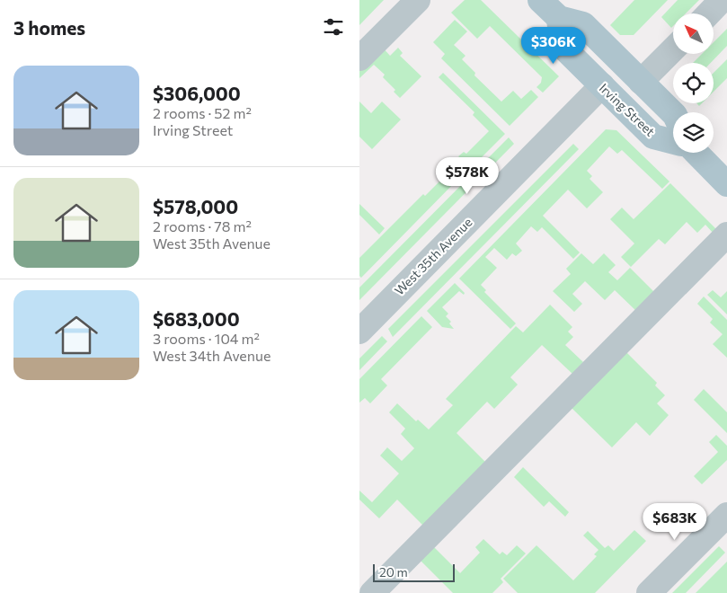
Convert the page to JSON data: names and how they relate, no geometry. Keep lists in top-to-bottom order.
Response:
{
  "streets": {
    "main road": ["Irving Street"],
    "street": ["West 35th Avenue"]
  },
  "crossings": [
    ["Irving Street", "West 35th Avenue"]
  ],
  "scale_bar": "20 m",
  "north": "top left",
  "page": {
    "heading": "3 homes",
    "price": ["$306K", "$578K", "$683K"],
    "list": [
      {
        "name": "$306,000",
        "note": "2 rooms · 52 m² · Irving Street"
      },
      {
        "name": "$578,000",
        "note": "2 rooms · 78 m² · West 35th Avenue"
      },
      {
        "name": "$683,000",
        "note": "3 rooms · 104 m² · West 34th Avenue"
      }
    ],
    "scale": "20 m"
  }
}
